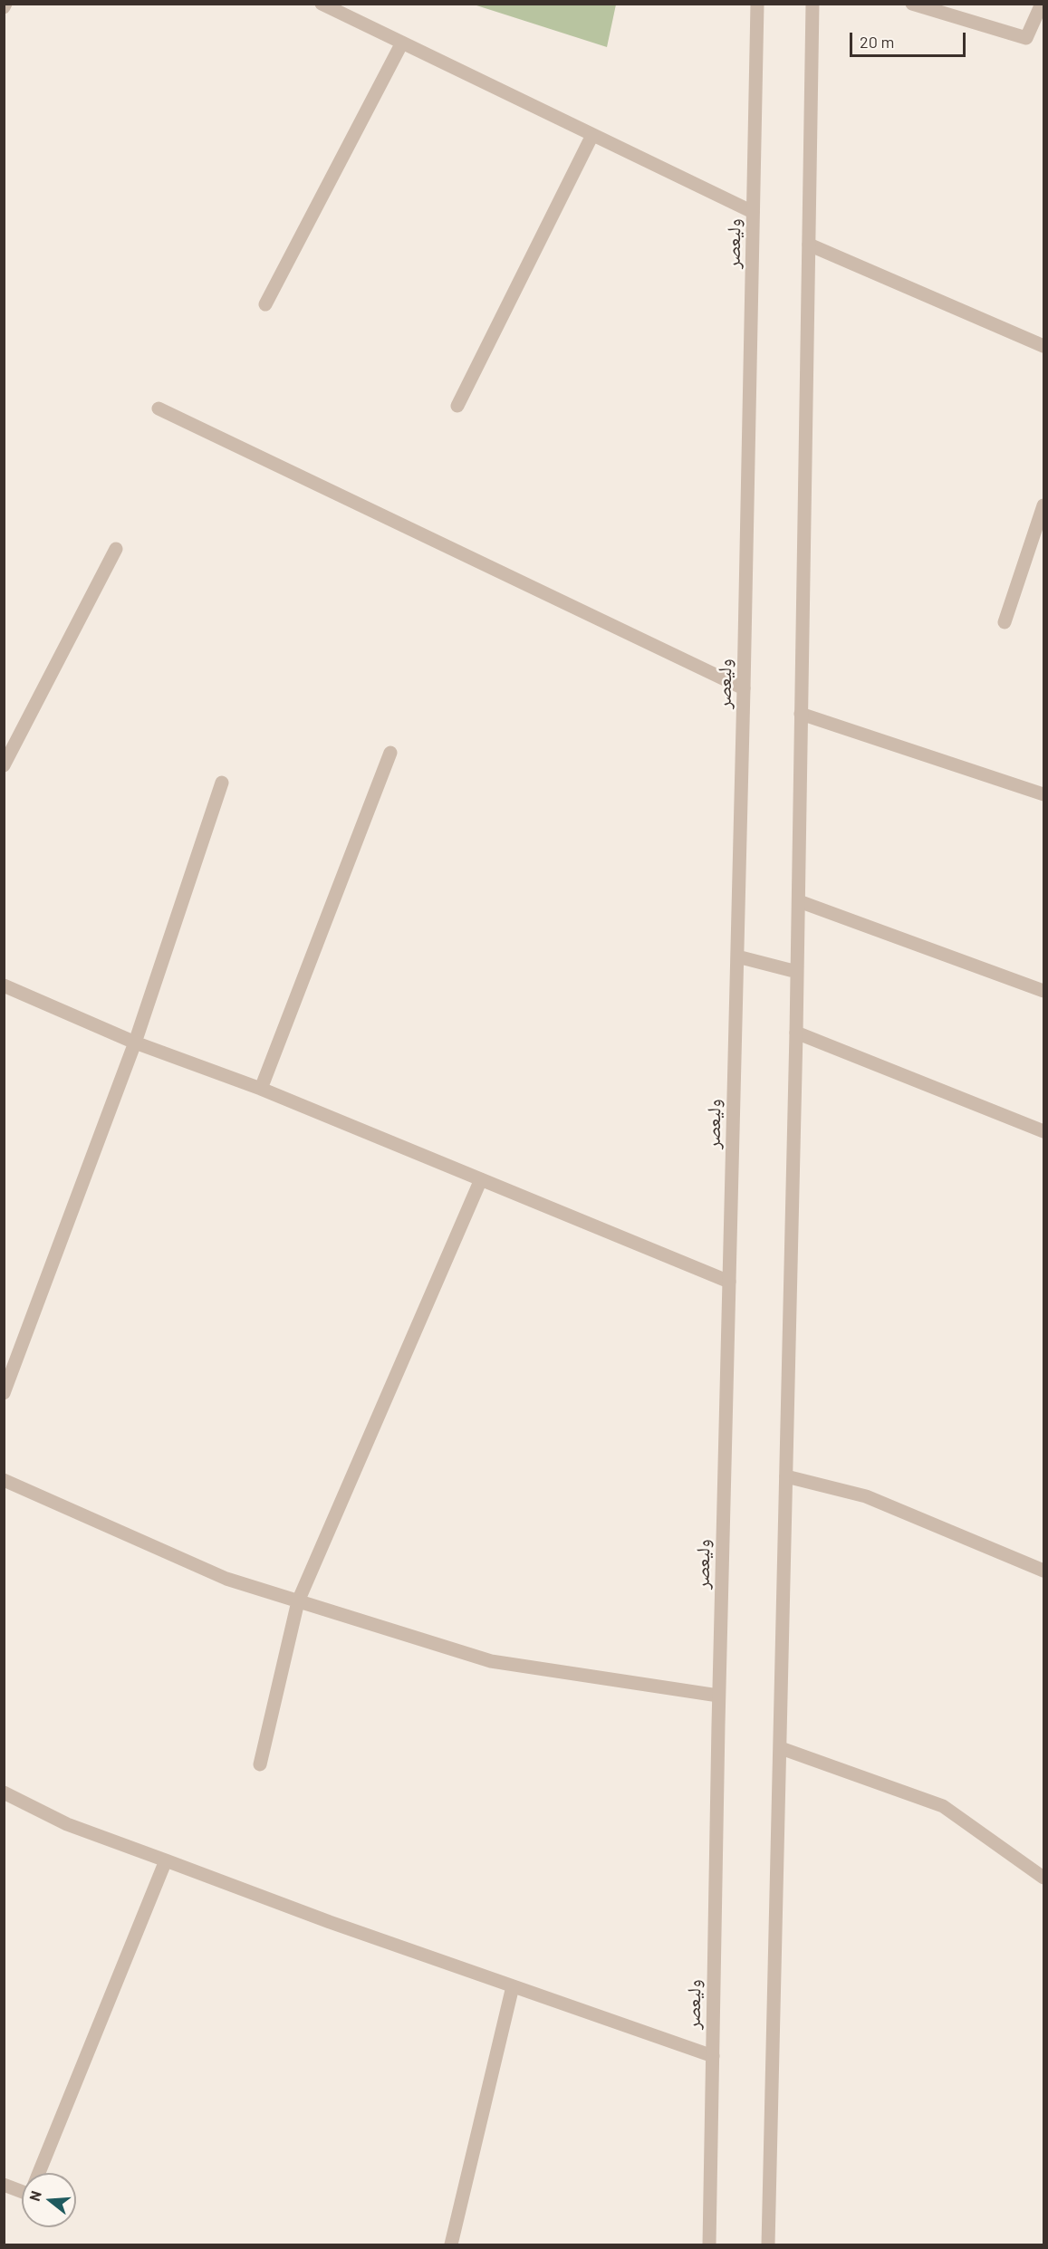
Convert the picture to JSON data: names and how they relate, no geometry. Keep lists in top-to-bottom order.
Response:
{
  "streets": {
    "street": ["ولیعصر"]
  },
  "scale_bar": "20 m",
  "north": "left"
}
